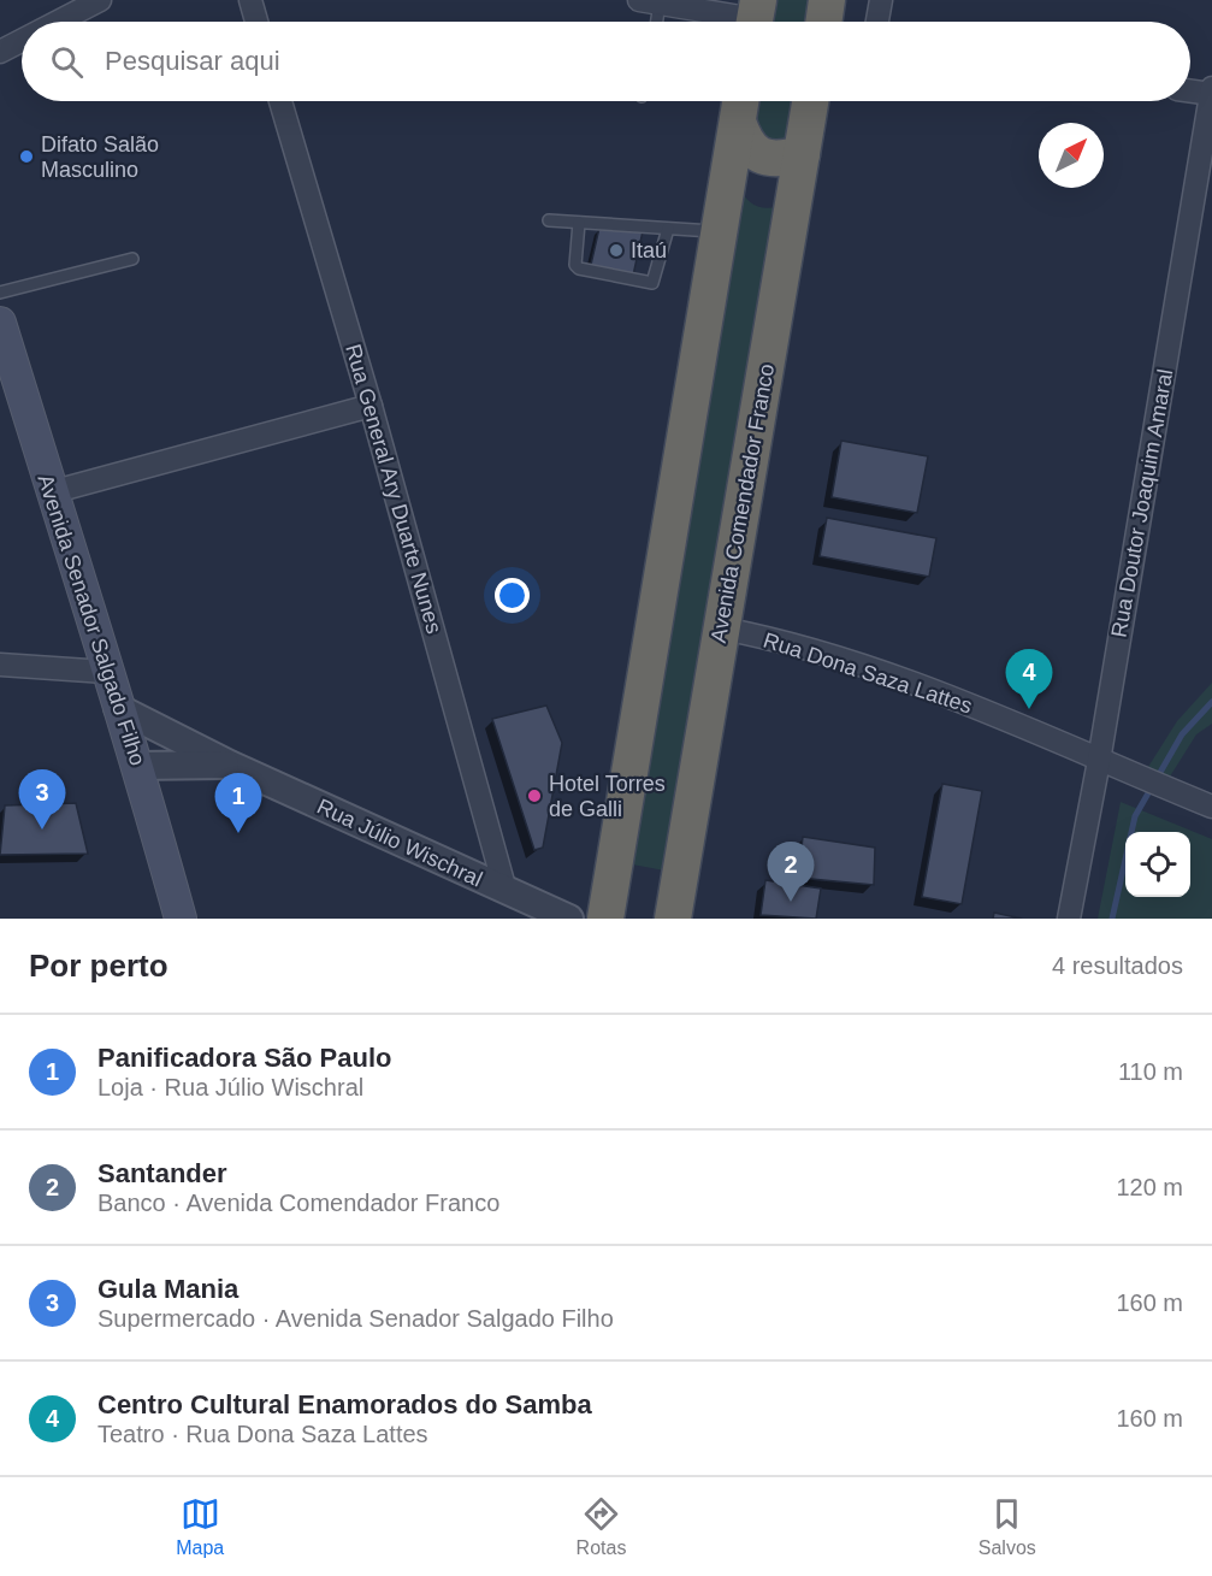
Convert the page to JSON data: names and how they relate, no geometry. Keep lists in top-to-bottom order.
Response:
{
  "streets": {
    "highway": ["Avenida Comendador Franco"],
    "main road": ["Avenida Senador Salgado Filho"],
    "street": [
      "Rua General Ary Duarte Nunes",
      "Rua Doutor Joaquim Amaral",
      "Rua Dona Saza Lattes",
      "Rua Júlio Wischral"
    ]
  },
  "crossings": [
    ["Rua General Ary Duarte Nunes", "Rua Júlio Wischral"],
    ["Avenida Comendador Franco", "Rua Dona Saza Lattes"],
    ["Rua Doutor Joaquim Amaral", "Rua Dona Saza Lattes"],
    ["Avenida Senador Salgado Filho", "Rua Júlio Wischral"]
  ],
  "places": ["Difato Salão Masculino", "Itaú", "Hotel Torres de Galli"],
  "north": "top right",
  "page": {
    "search": "Pesquisar aqui",
    "pins": [
      "4",
      "3",
      "1",
      "2"
    ],
    "heading": ["Por perto", "4 resultados"],
    "list": [
      {
        "mark": "1",
        "name": "Panificadora São Paulo",
        "note": "Loja · Rua Júlio Wischral",
        "value": "110 m"
      },
      {
        "mark": "2",
        "name": "Santander",
        "note": "Banco · Avenida Comendador Franco",
        "value": "120 m"
      },
      {
        "mark": "3",
        "name": "Gula Mania",
        "note": "Supermercado · Avenida Senador Salgado Filho",
        "value": "160 m"
      },
      {
        "mark": "4",
        "name": "Centro Cultural Enamorados do Samba",
        "note": "Teatro · Rua Dona Saza Lattes",
        "value": "160 m"
      }
    ],
    "nav": ["Mapa", "Rotas", "Salvos"]
  }
}
